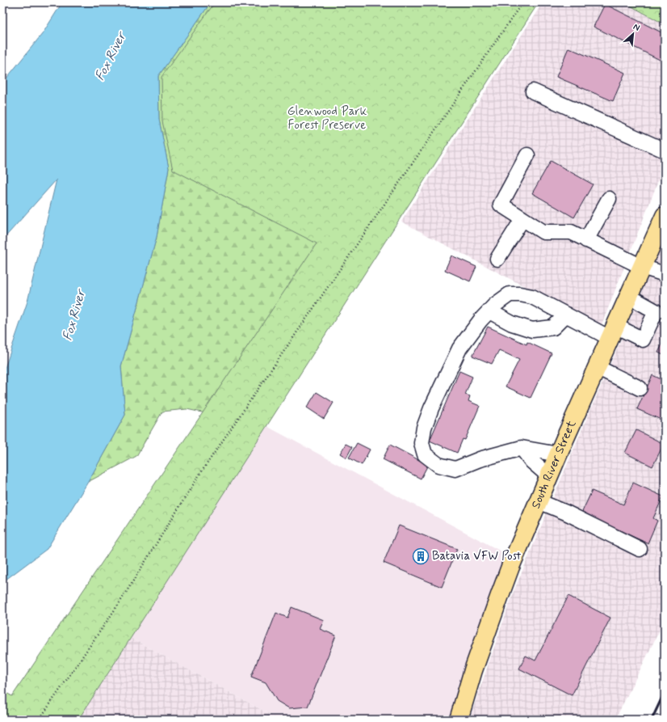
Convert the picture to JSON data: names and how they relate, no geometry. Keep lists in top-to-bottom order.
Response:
{
  "streets": {
    "main road": ["South River Street"]
  },
  "water": ["Fox River"],
  "parks": ["Glenwood Park Forest Preserve"],
  "places": {
    "building": ["Batavia VFW Post"]
  },
  "north": "top right"
}
